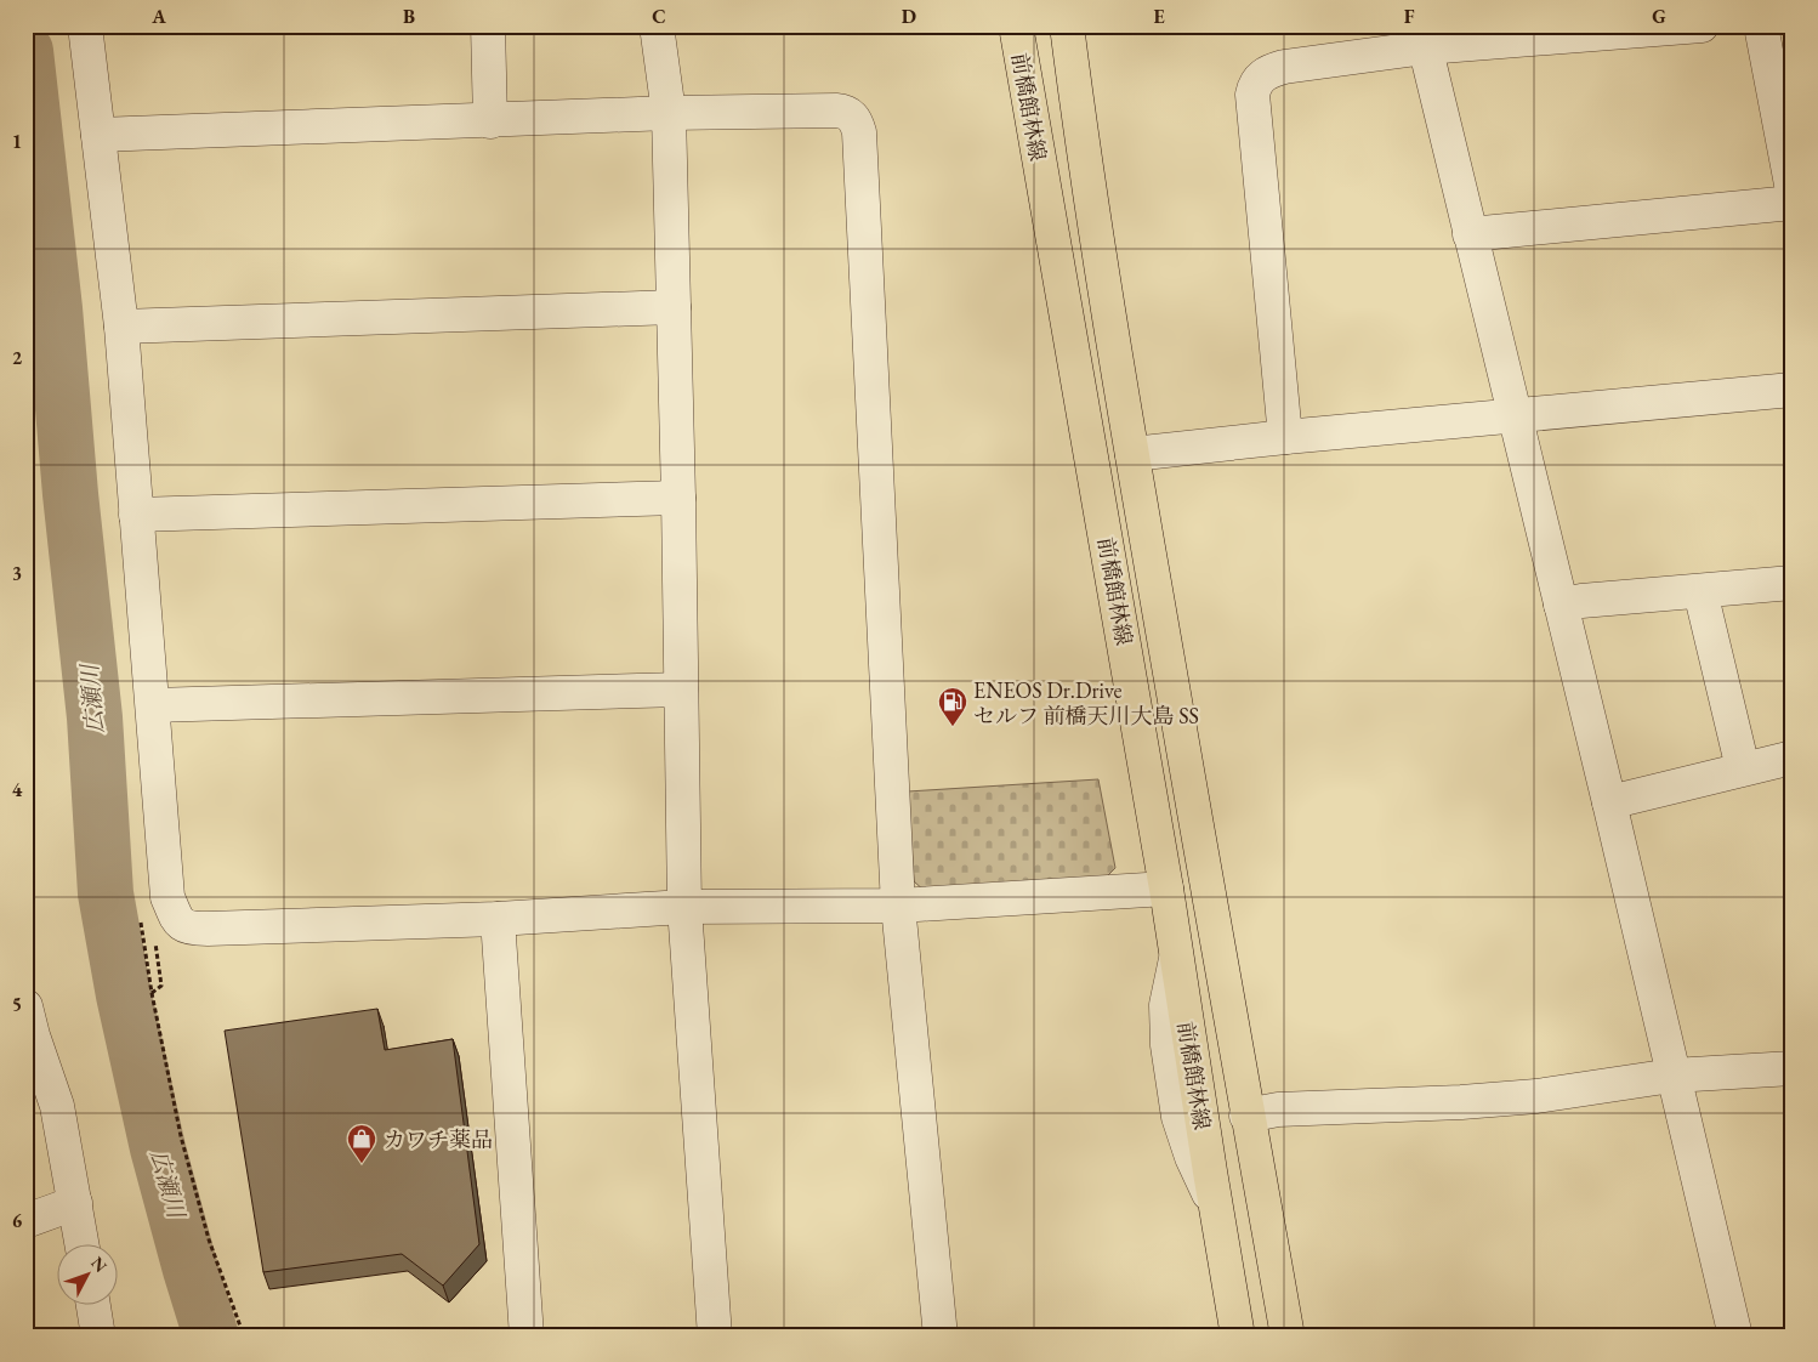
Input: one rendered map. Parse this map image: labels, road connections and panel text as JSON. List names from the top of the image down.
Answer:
{
  "streets": {
    "main road": ["前橋館林線"]
  },
  "water": ["広瀬川"],
  "places": {
    "fuel station": ["ENEOS Dr.Drive セルフ 前橋天川大島 SS"],
    "shop": ["カワチ薬品"]
  },
  "north": "top right",
  "grid": {
    "columns": [
      "A",
      "B",
      "C",
      "D",
      "E",
      "F",
      "G"
    ],
    "rows": [
      "1",
      "2",
      "3",
      "4",
      "5",
      "6"
    ]
  }
}
